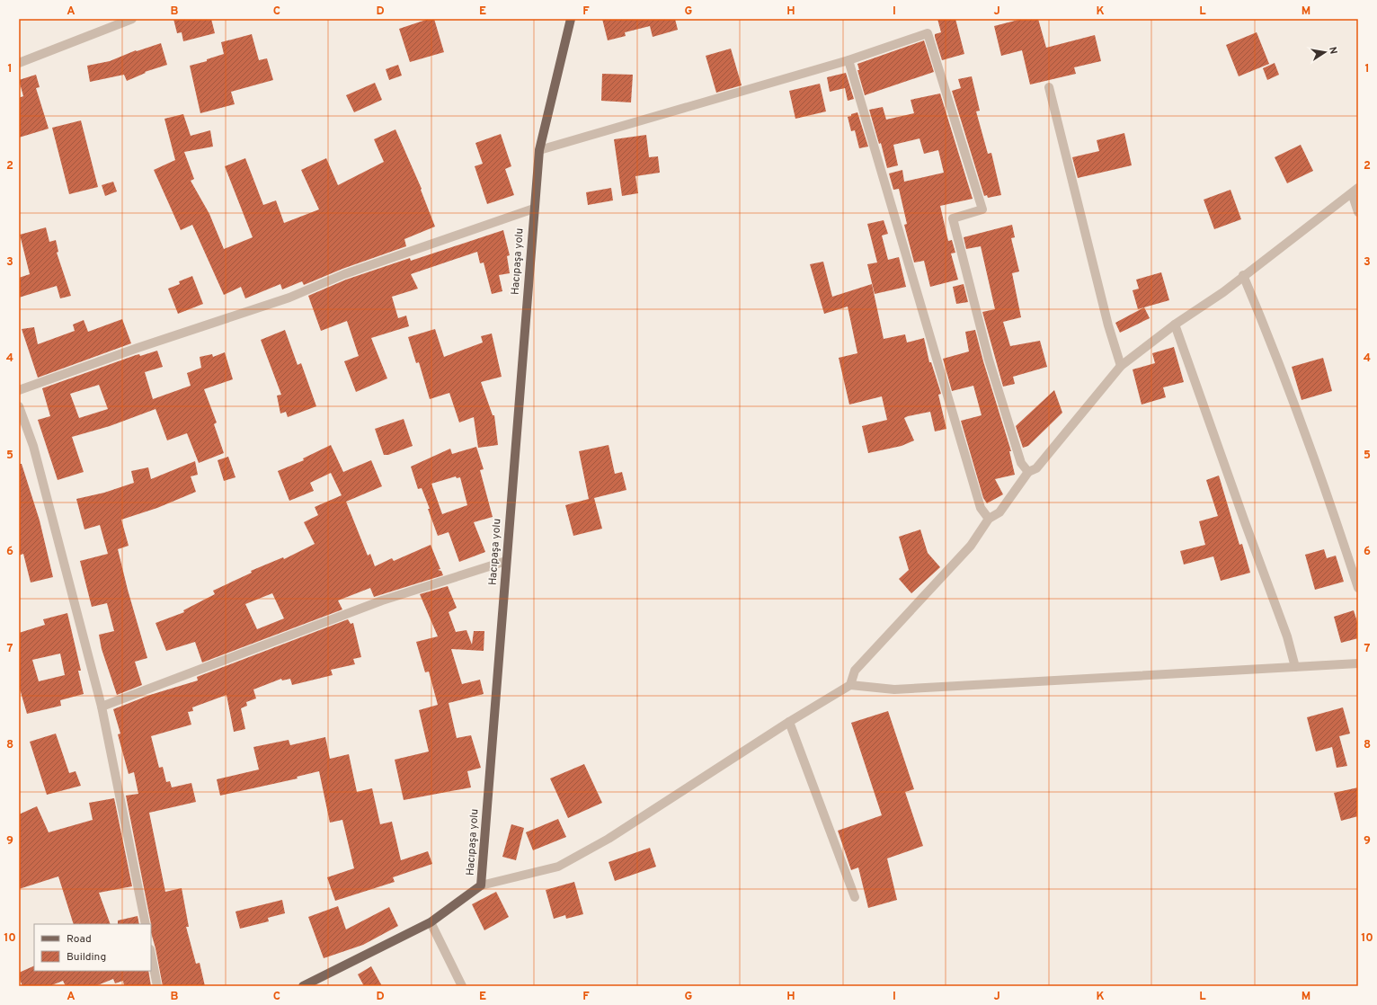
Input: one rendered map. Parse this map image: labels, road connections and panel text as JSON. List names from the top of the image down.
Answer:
{
  "streets": {
    "main road": ["Hacıpaşa yolu"]
  },
  "legend": ["Road", "Building"],
  "north": "right",
  "grid": {
    "columns": [
      "A",
      "B",
      "C",
      "D",
      "E",
      "F",
      "G",
      "H",
      "I",
      "J",
      "K",
      "L",
      "M"
    ],
    "rows": [
      "1",
      "2",
      "3",
      "4",
      "5",
      "6",
      "7",
      "8",
      "9",
      "10"
    ]
  }
}
